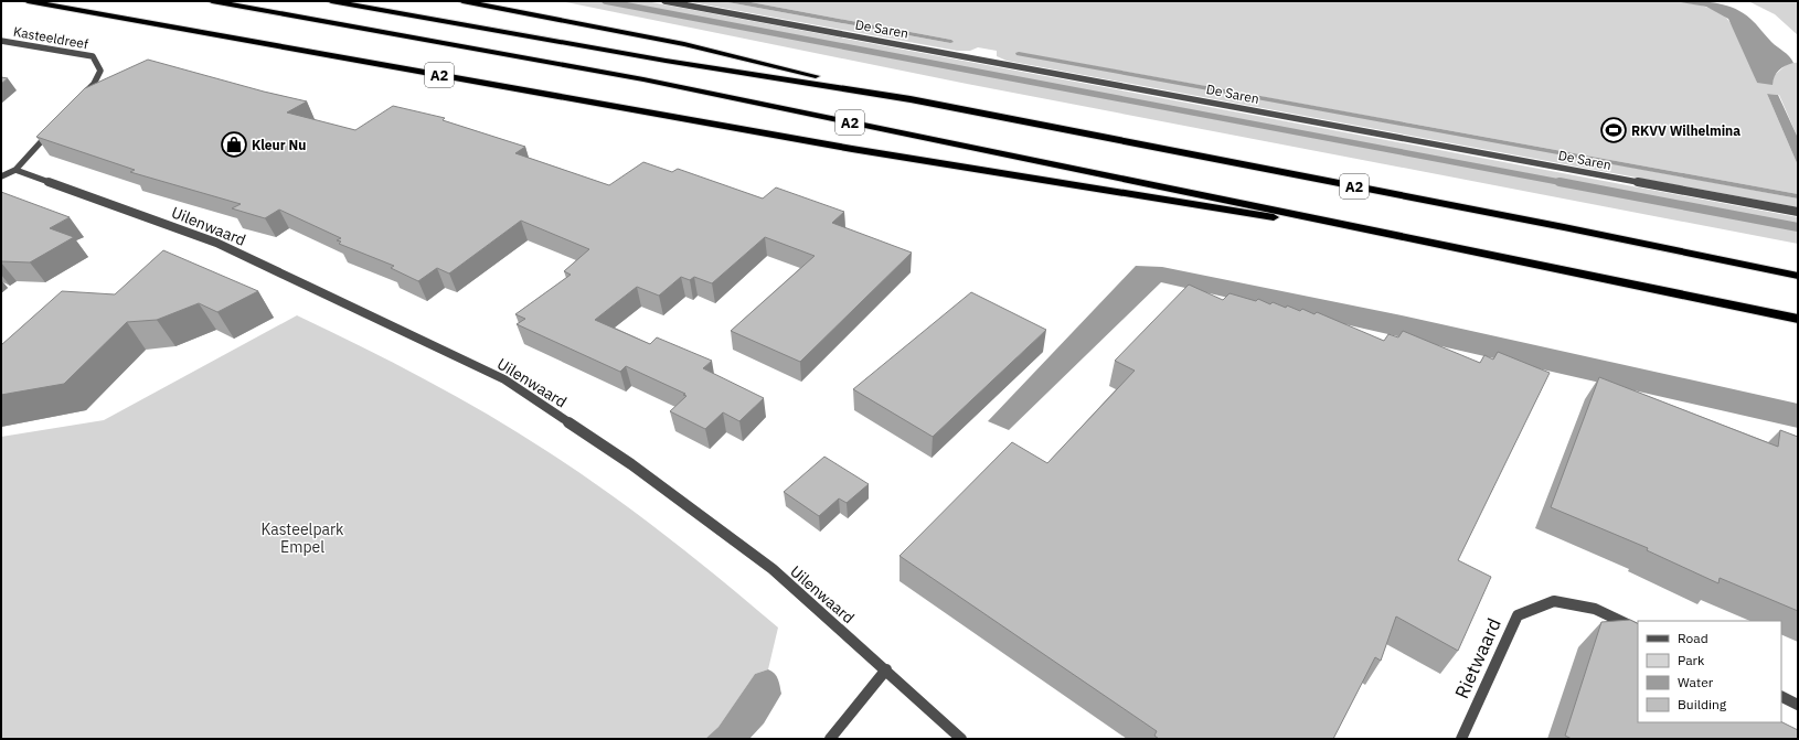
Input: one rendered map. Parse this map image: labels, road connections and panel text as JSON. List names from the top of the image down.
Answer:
{
  "streets": {
    "highway": ["A2"],
    "street": [
      "De Saren",
      "Kasteeldreef",
      "Uilenwaard",
      "Rietwaard"
    ]
  },
  "parks": ["Kasteelpark Empel"],
  "places": {
    "sports": ["RKVV Wilhelmina"],
    "shop": ["Kleur Nu"]
  },
  "legend": [
    "Road",
    "Park",
    "Water",
    "Building"
  ]
}
